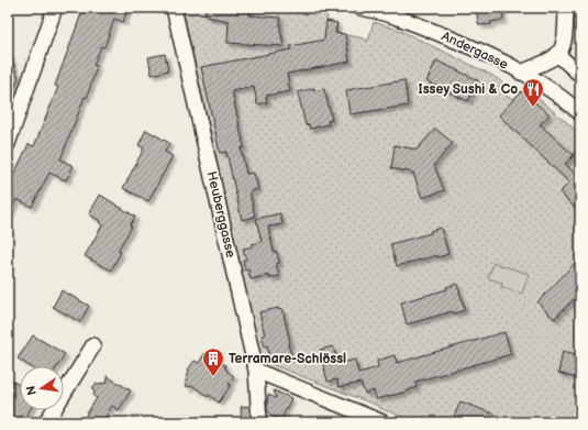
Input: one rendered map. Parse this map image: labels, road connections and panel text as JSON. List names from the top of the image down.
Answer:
{
  "streets": {
    "street": ["Andergasse", "Heuberggasse"]
  },
  "places": {
    "restaurant": ["Issey Sushi & Co"],
    "building": ["Terramare-Schlössl"]
  },
  "north": "left"
}
